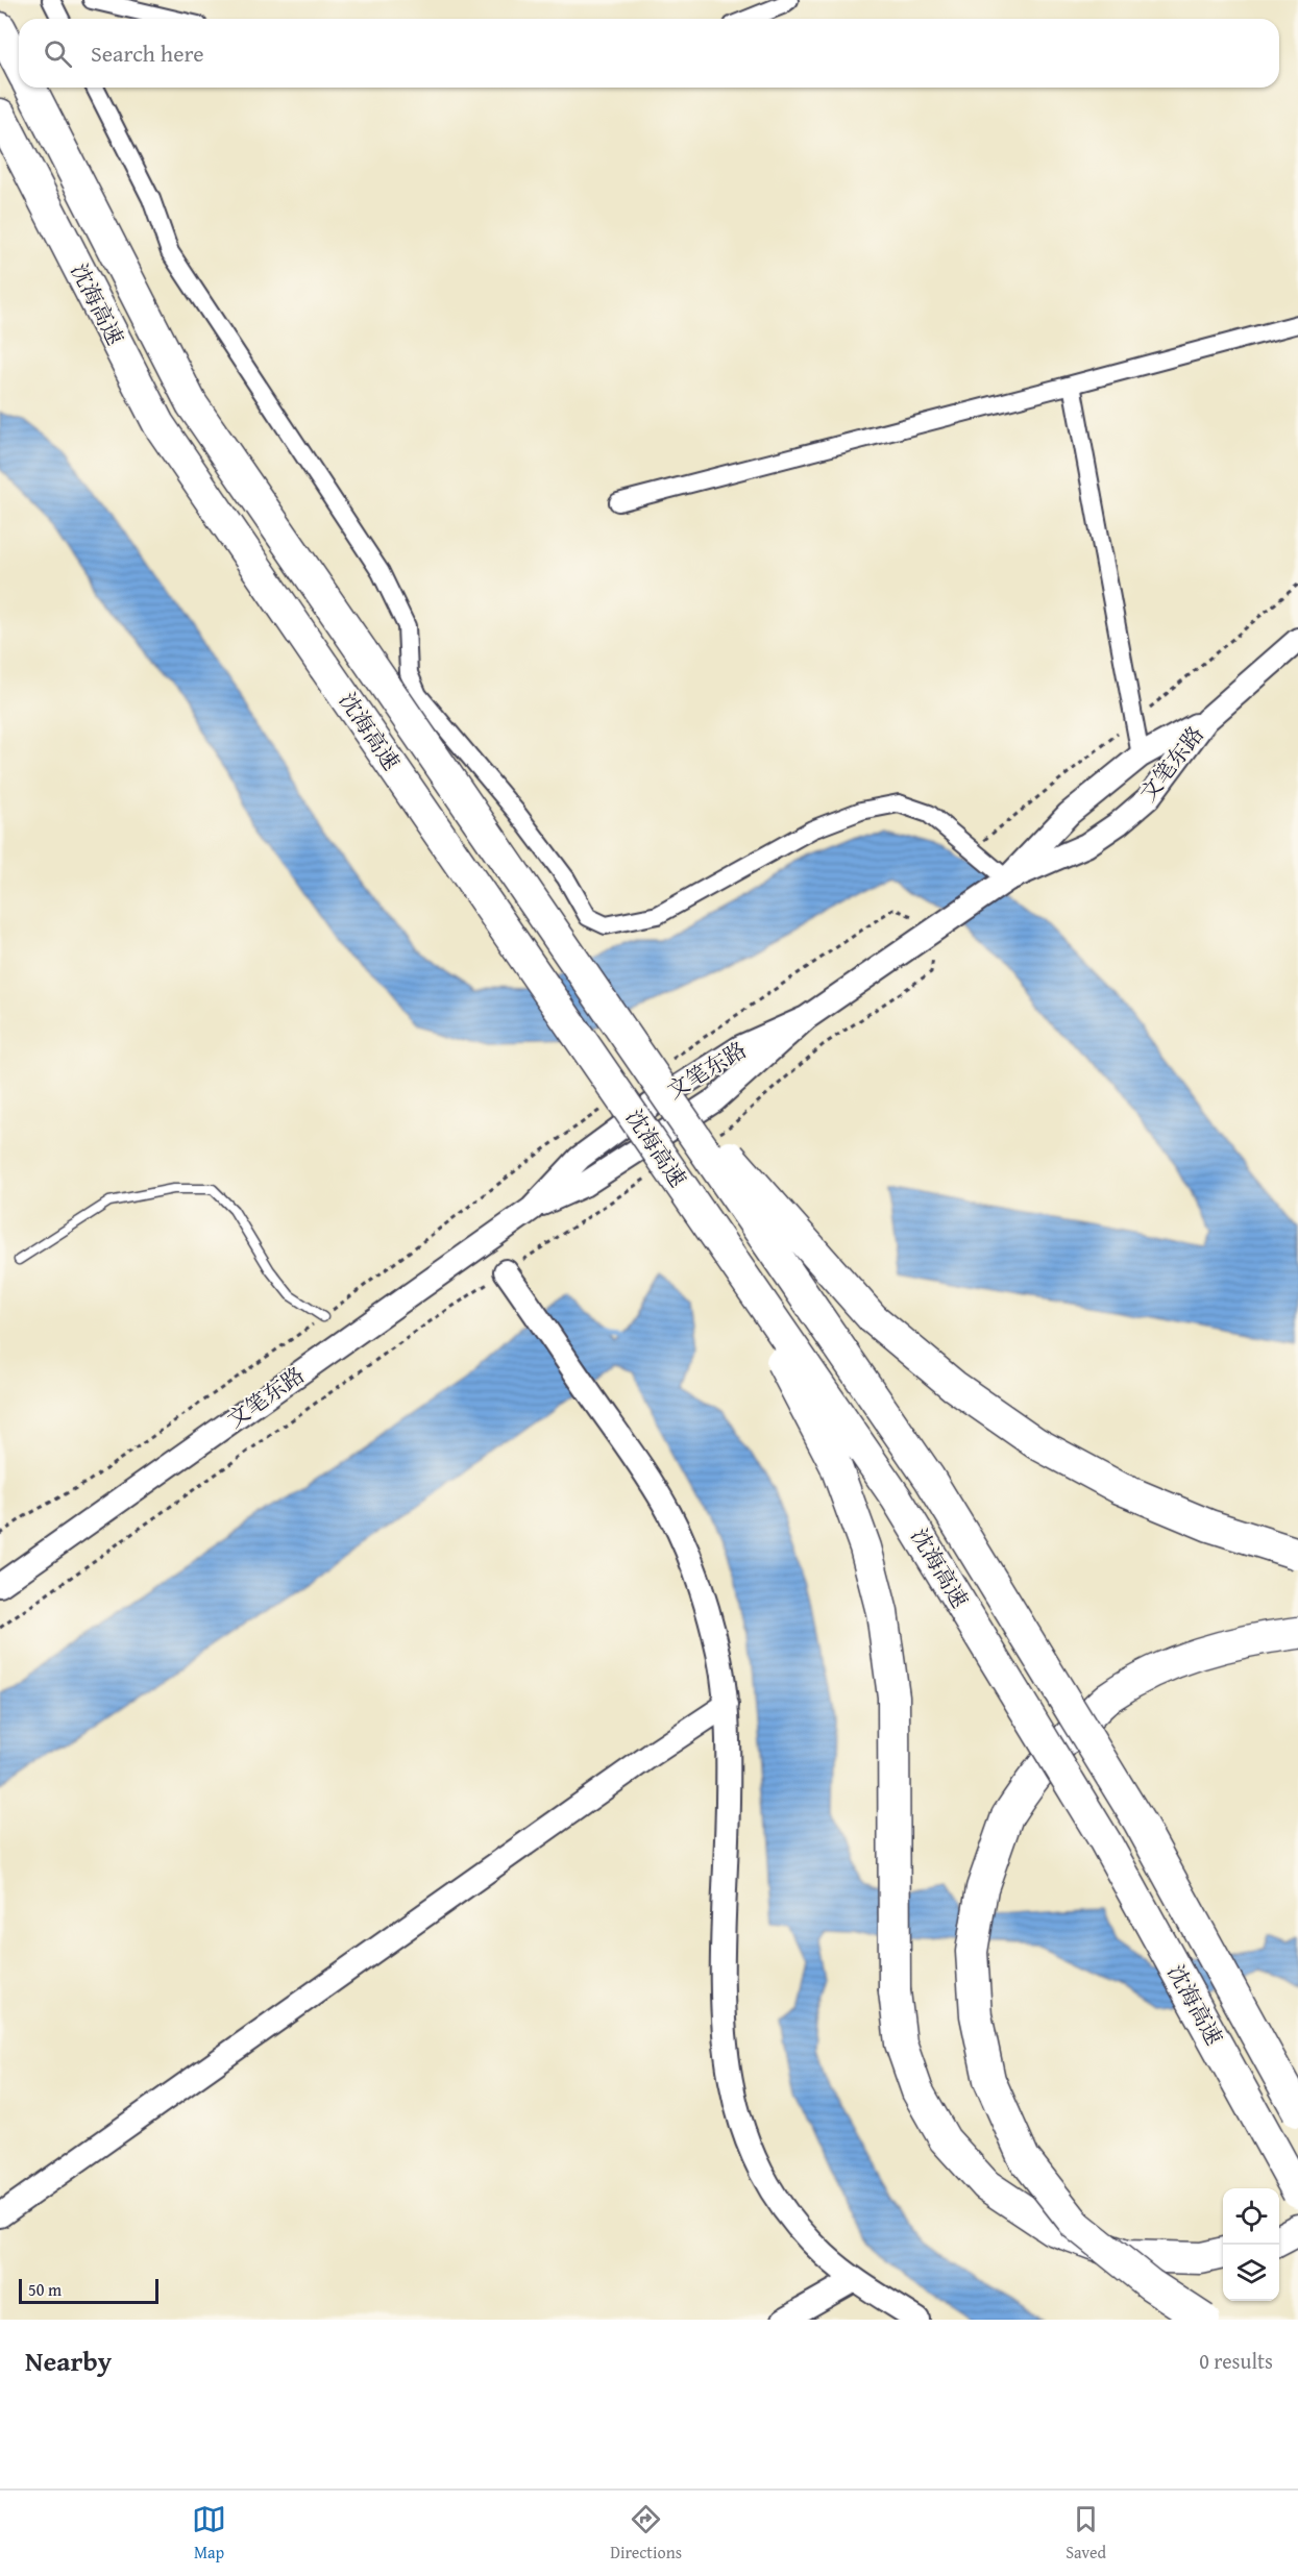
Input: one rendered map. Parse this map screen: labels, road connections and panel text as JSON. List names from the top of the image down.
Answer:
{
  "streets": {
    "highway": ["沈海高速"],
    "main road": ["文笔东路"]
  },
  "scale_bar": "50 m",
  "page": {
    "search": "Search here",
    "scale": "50 m",
    "heading": ["Nearby", "0 results"],
    "nav": ["Map", "Directions", "Saved"]
  }
}
